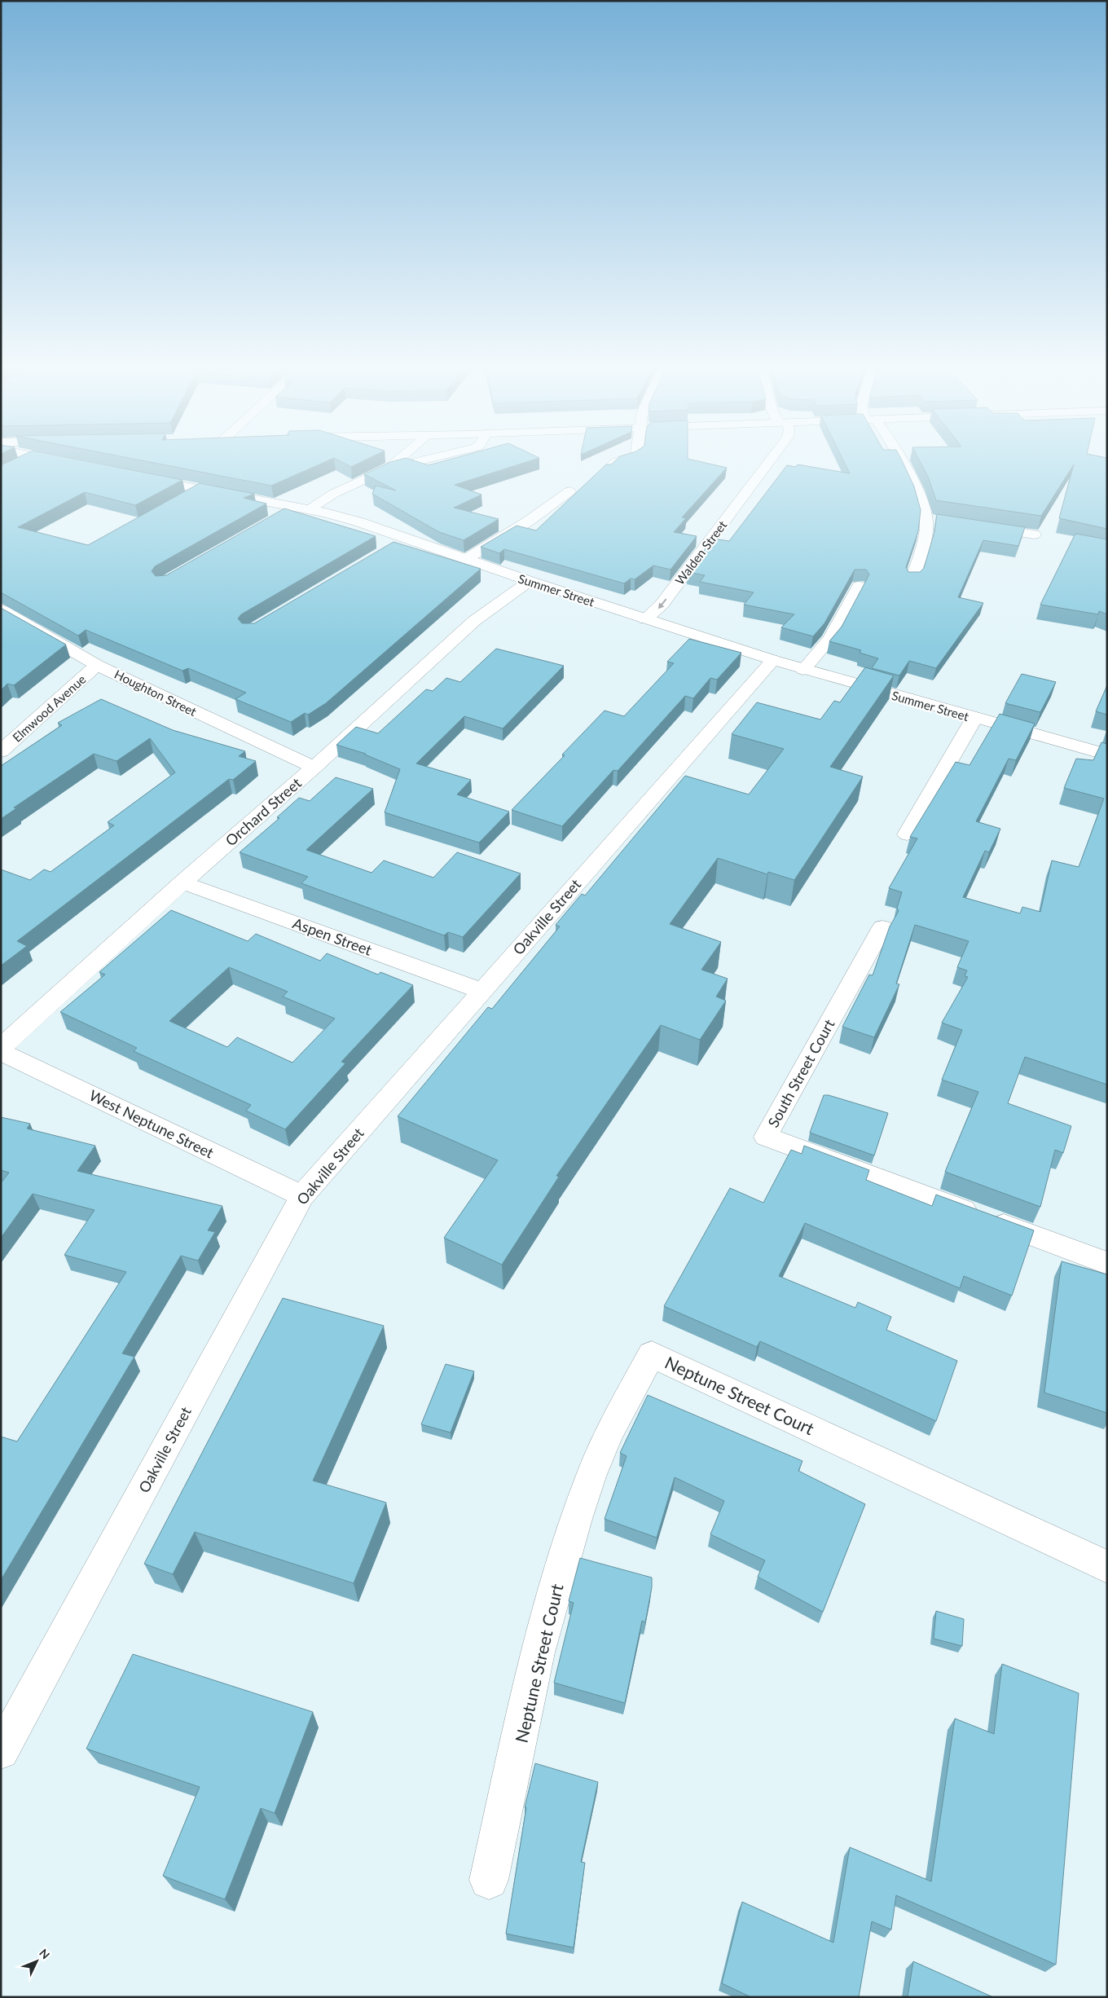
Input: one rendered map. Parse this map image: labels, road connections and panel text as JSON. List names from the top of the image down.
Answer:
{
  "streets": {
    "street": [
      "Walden Street",
      "Summer Street",
      "Houghton Street",
      "Elmwood Avenue",
      "Orchard Street",
      "Oakville Street",
      "Aspen Street",
      "South Street Court",
      "West Neptune Street",
      "Neptune Street Court"
    ]
  },
  "crossings": [
    ["Walden Street", "Summer Street"],
    ["Summer Street", "Orchard Street"],
    ["Summer Street", "Oakville Street"],
    ["Houghton Street", "Elmwood Avenue"],
    ["Houghton Street", "Orchard Street"],
    ["Orchard Street", "Aspen Street"],
    ["Oakville Street", "Aspen Street"],
    ["Oakville Street", "West Neptune Street"]
  ],
  "north": "top right"
}
